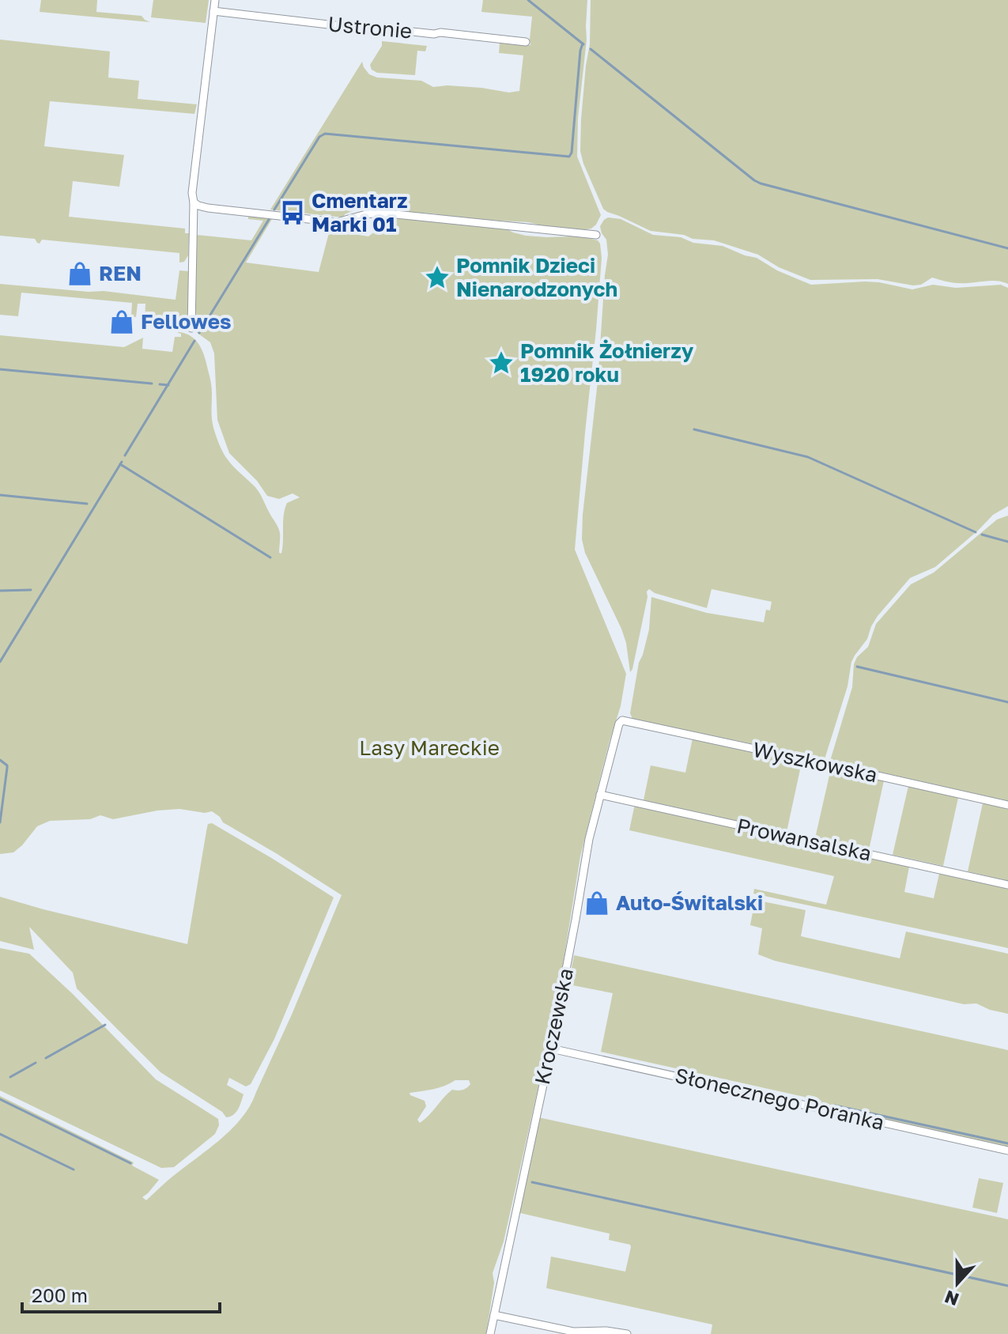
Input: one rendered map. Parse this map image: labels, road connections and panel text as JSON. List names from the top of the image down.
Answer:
{
  "streets": {
    "street": [
      "Ustronie",
      "Wyszkowska",
      "Prowansalska",
      "Kroczewska",
      "Słonecznego Poranka"
    ]
  },
  "crossings": [
    ["Wyszkowska", "Kroczewska"],
    ["Prowansalska", "Kroczewska"],
    ["Kroczewska", "Słonecznego Poranka"]
  ],
  "parks": ["Lasy Mareckie"],
  "places": {
    "bus stop": ["Cmentarz Marki 01"],
    "shop": ["REN", "Fellowes", "Auto-Świtalski"],
    "place": ["Pomnik Dzieci Nienarodzonych", "Pomnik Żołnierzy 1920 roku"]
  },
  "scale_bar": "200 m",
  "north": "bottom"
}
